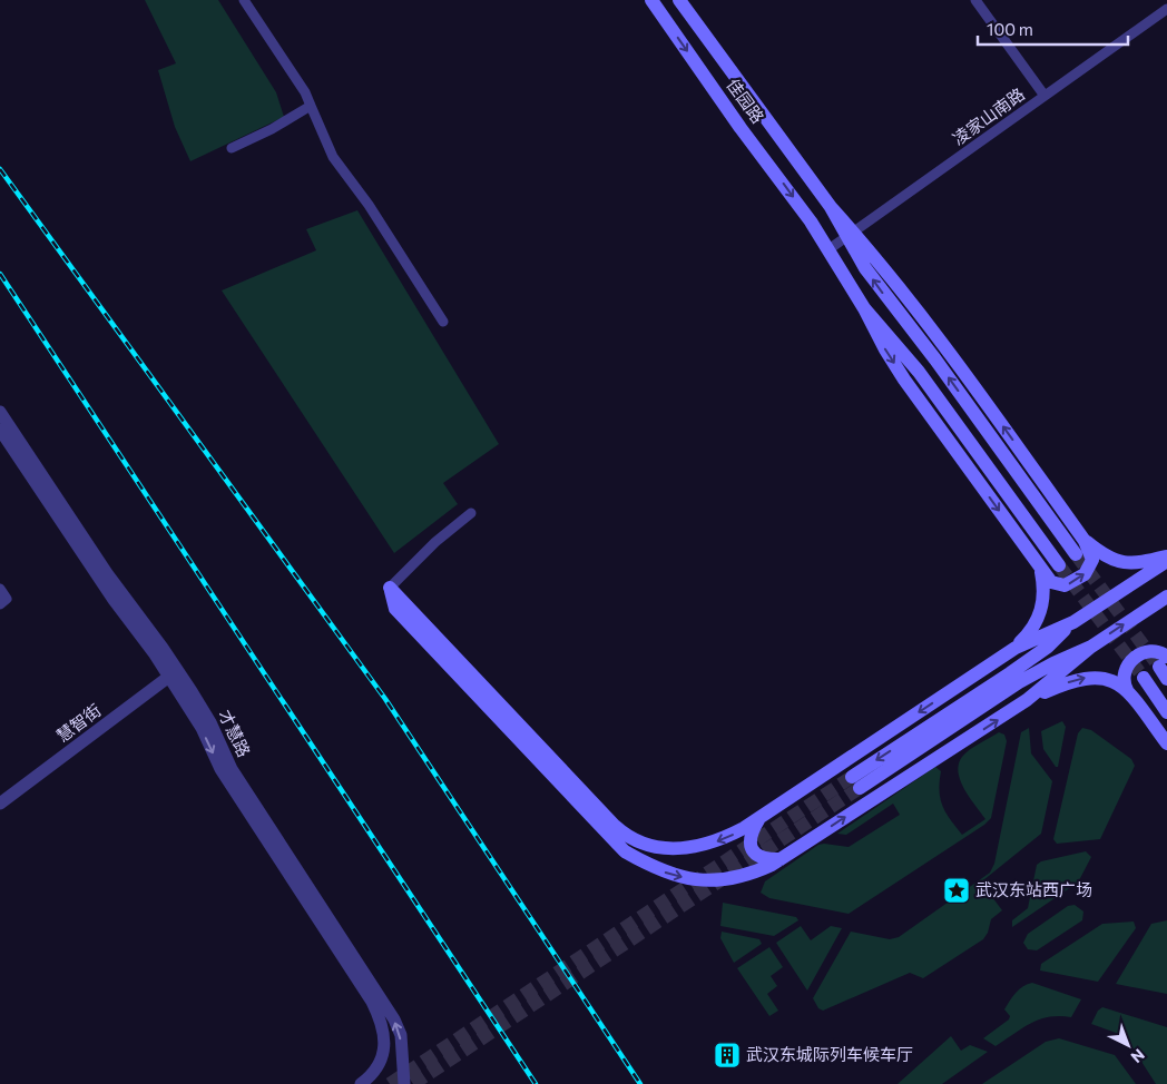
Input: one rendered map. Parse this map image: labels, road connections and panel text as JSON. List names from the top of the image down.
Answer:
{
  "streets": {
    "main road": ["佳园路"],
    "street": ["凌家山南路", "慧智街", "才慧路"]
  },
  "crossings": [
    ["佳园路", "凌家山南路"],
    ["慧智街", "才慧路"]
  ],
  "places": {
    "place": ["武汉东站西广场"],
    "building": ["武汉东城际列车候车厅"]
  },
  "scale_bar": "100 m",
  "north": "bottom right"
}
